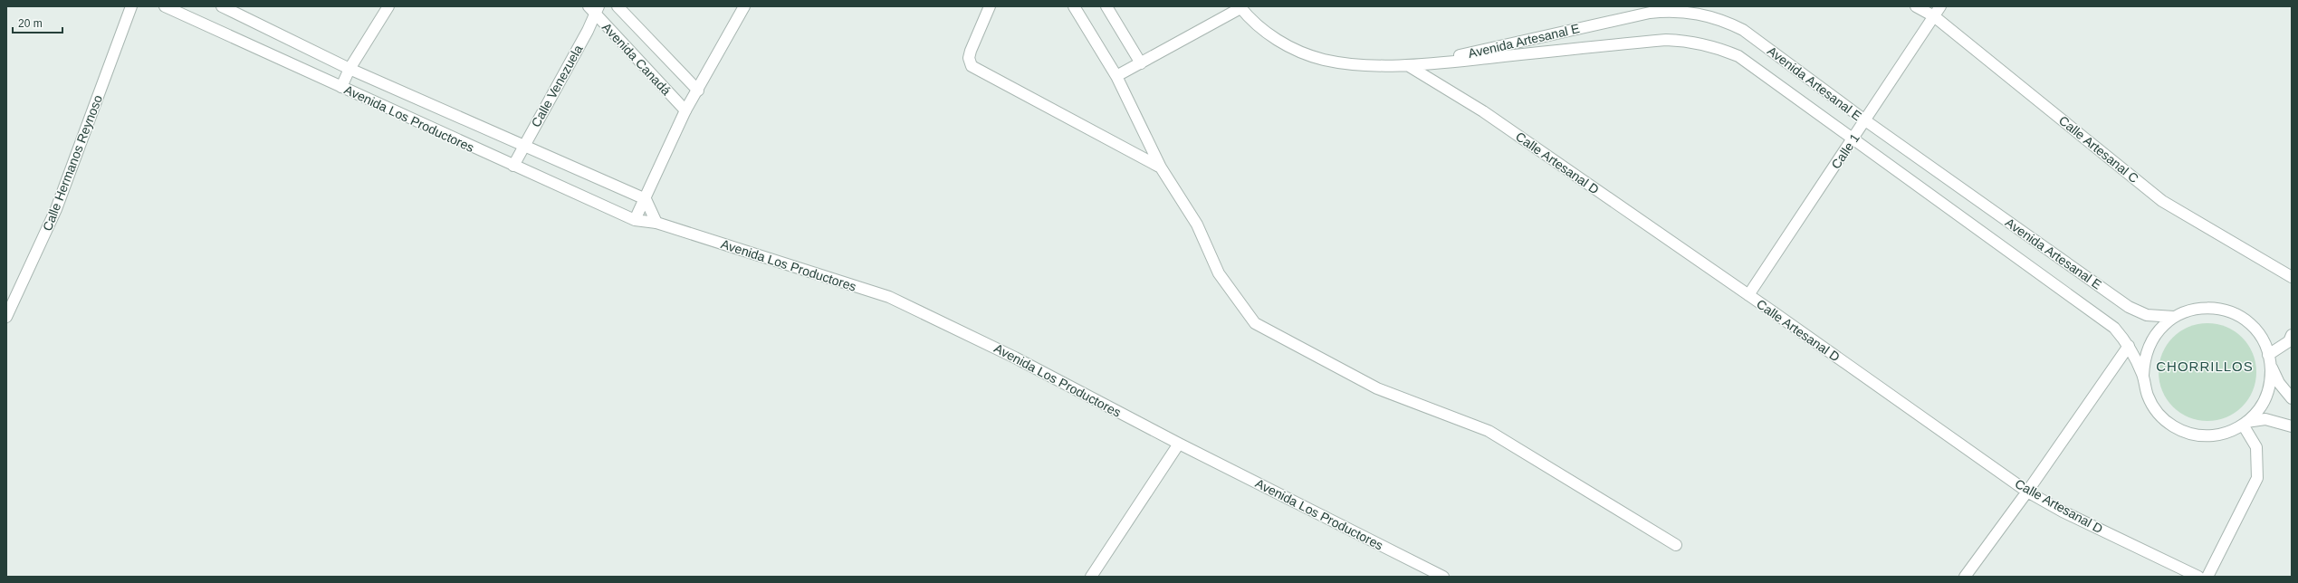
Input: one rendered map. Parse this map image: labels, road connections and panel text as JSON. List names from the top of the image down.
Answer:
{
  "streets": {
    "street": [
      "Avenida Artesanal E",
      "Avenida Canadá",
      "Calle Venezuela",
      "Avenida Los Productores",
      "Calle Artesanal C",
      "Calle 1",
      "Calle Hermanos Reynoso",
      "Calle Artesanal D"
    ]
  },
  "crossings": [
    ["Avenida Artesanal E", "Calle 1"],
    ["Avenida Artesanal E", "Calle Artesanal D"],
    ["Avenida Canadá", "Calle Venezuela"],
    ["Calle Venezuela", "Avenida Los Productores"],
    ["Calle Artesanal C", "Calle 1"],
    ["Calle 1", "Calle Artesanal D"]
  ],
  "districts": ["CHORRILLOS"],
  "scale_bar": "20 m"
}
